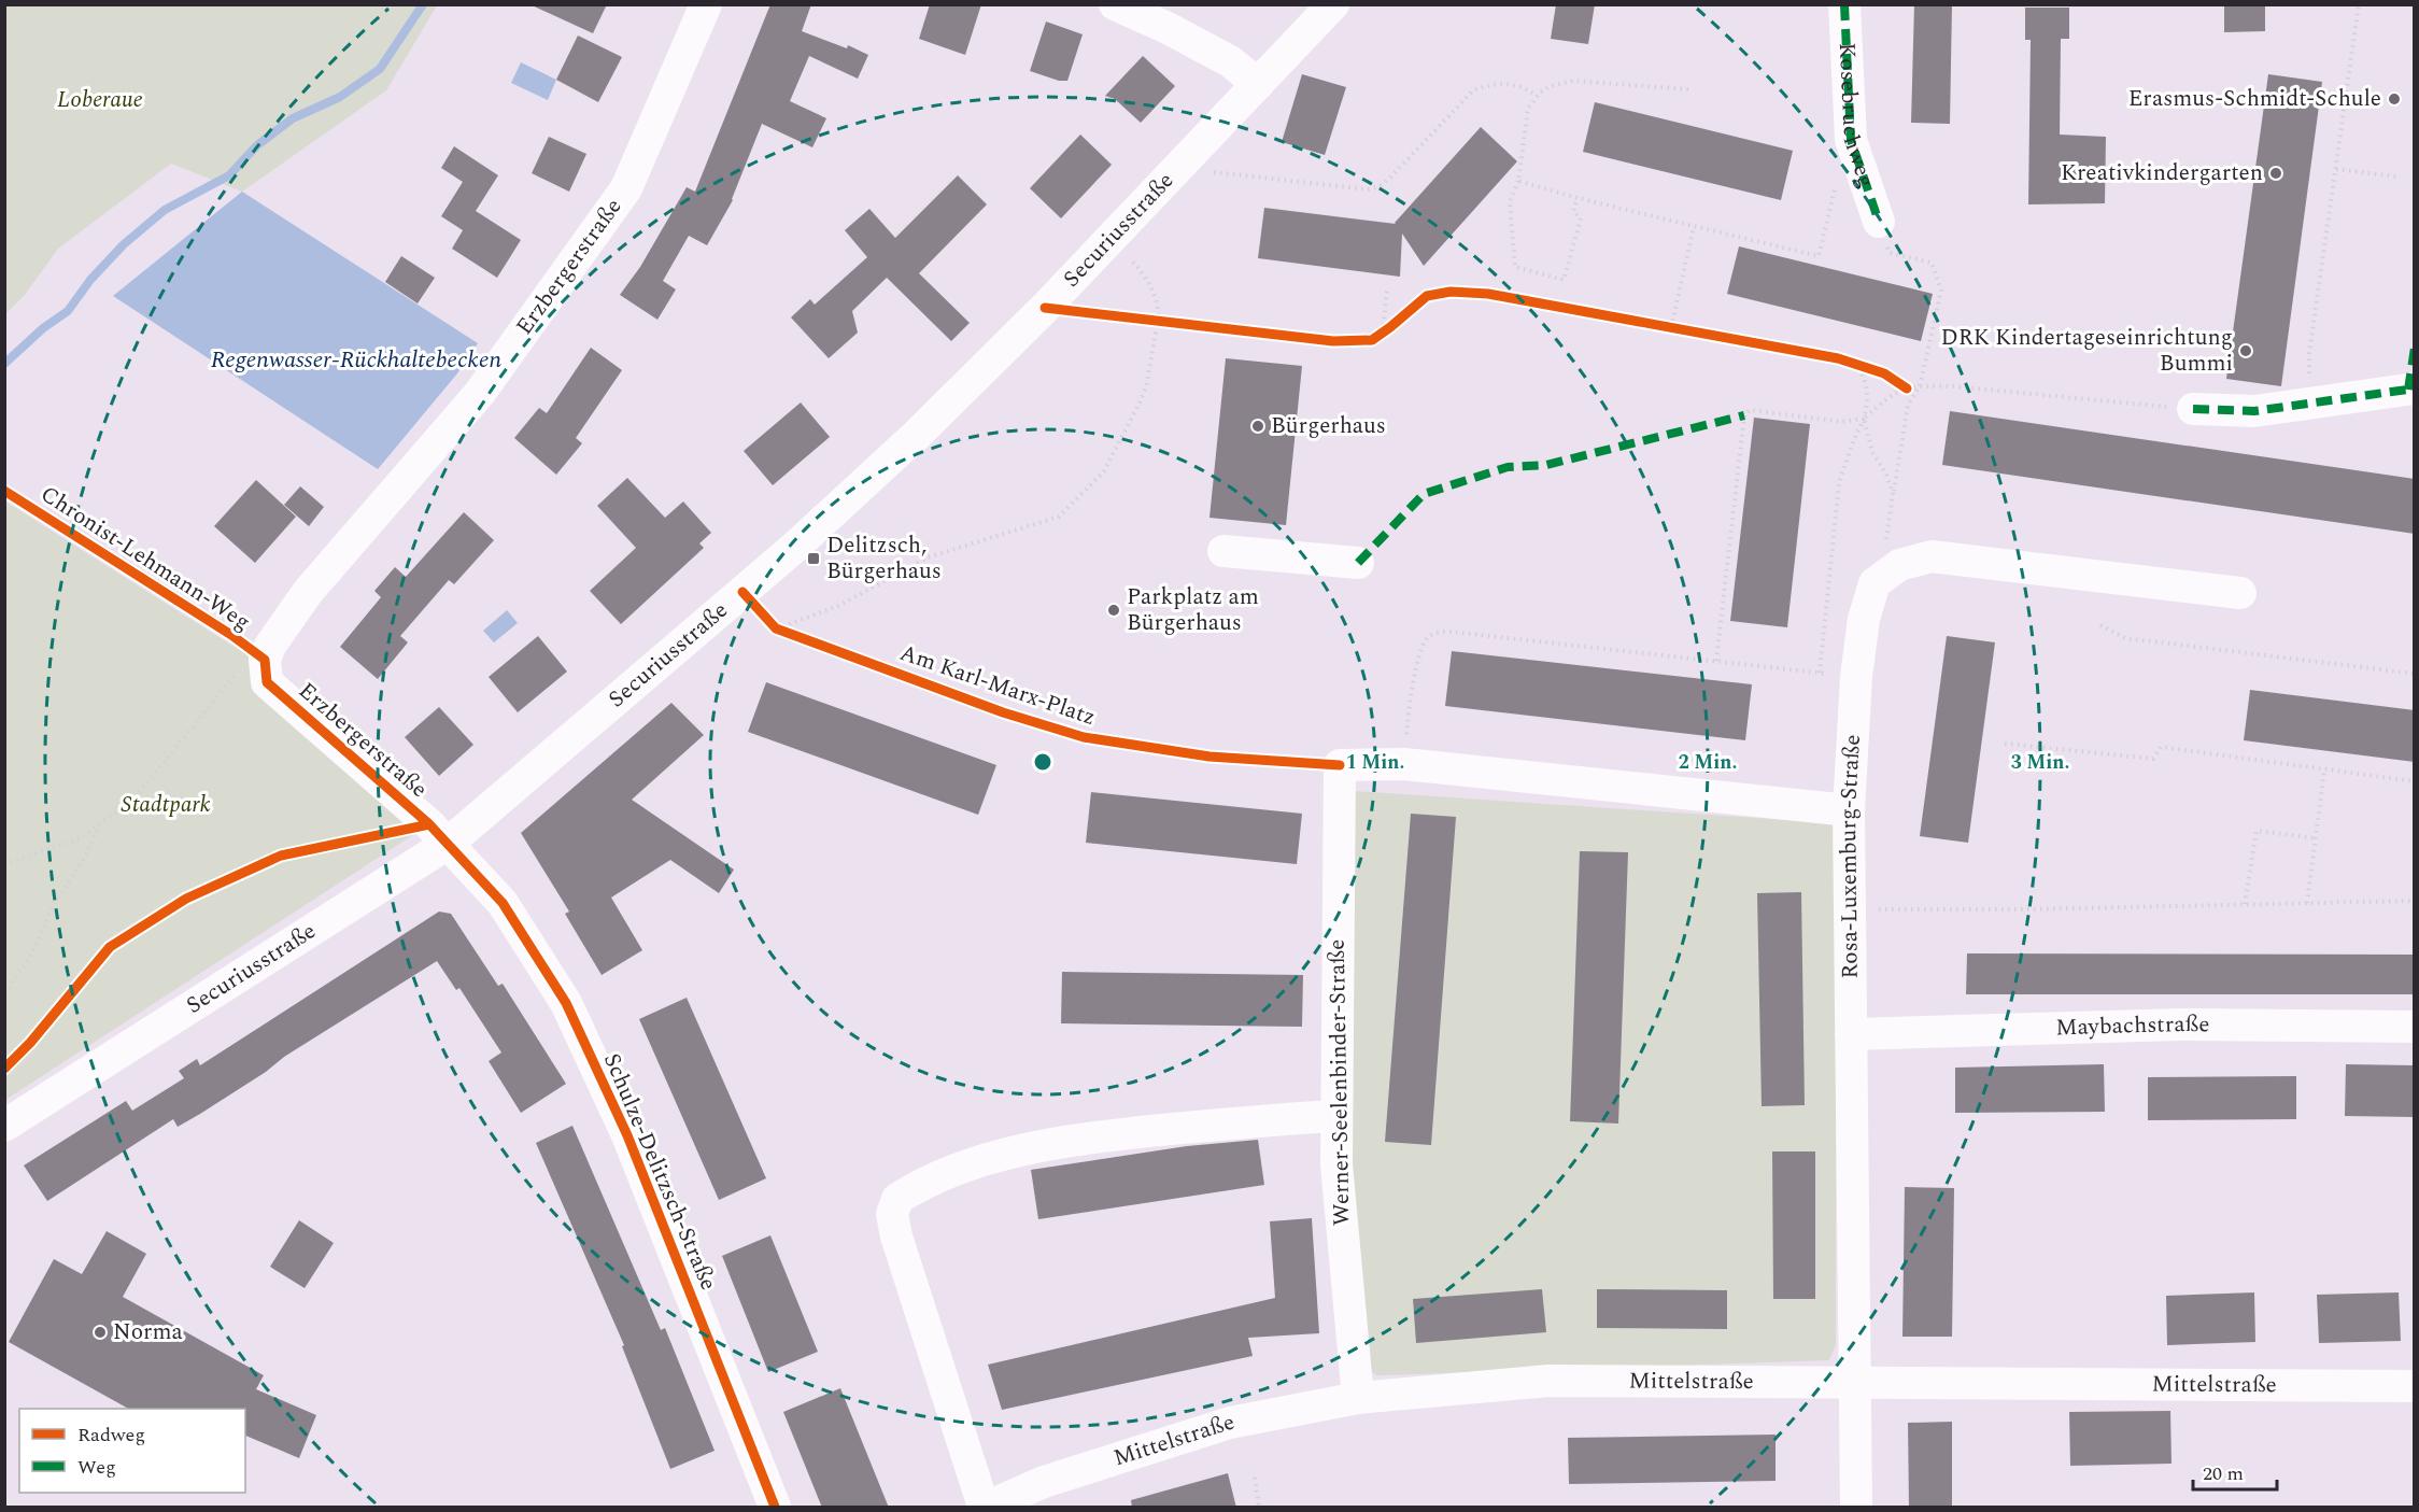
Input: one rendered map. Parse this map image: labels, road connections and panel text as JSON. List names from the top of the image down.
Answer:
{
  "streets": {
    "street": [
      "Kosebruchweg",
      "Securiusstraße",
      "Erzbergerstraße",
      "Rosa-Luxemburg-Straße",
      "Maybachstraße",
      "Werner-Seelenbinder-Straße",
      "Schulze-Delitzsch-Straße",
      "Mittelstraße"
    ],
    "cycle path": ["Chronist-Lehmann-Weg", "Am Karl-Marx-Platz"]
  },
  "crossings": [
    ["Securiusstraße", "Erzbergerstraße"],
    ["Securiusstraße", "Am Karl-Marx-Platz"],
    ["Securiusstraße", "Schulze-Delitzsch-Straße"],
    ["Erzbergerstraße", "Schulze-Delitzsch-Straße"],
    ["Am Karl-Marx-Platz", "Werner-Seelenbinder-Straße"],
    ["Rosa-Luxemburg-Straße", "Maybachstraße"],
    ["Rosa-Luxemburg-Straße", "Mittelstraße"],
    ["Werner-Seelenbinder-Straße", "Mittelstraße"]
  ],
  "water": ["Regenwasser-Rückhaltebecken"],
  "parks": ["Loberaue", "Stadtpark"],
  "places": {
    "other": [
      "Erasmus-Schmidt-Schule",
      "Kreativkindergarten",
      "DRK Kindertageseinrichtung Bummi",
      "Bürgerhaus",
      "Parkplatz am Bürgerhaus",
      "Norma"
    ],
    "transit": ["Delitzsch, Bürgerhaus"]
  },
  "legend": ["Radweg", "Weg"],
  "scale_bar": "20 m",
  "rings": ["1 Min.", "2 Min.", "3 Min."]
}
